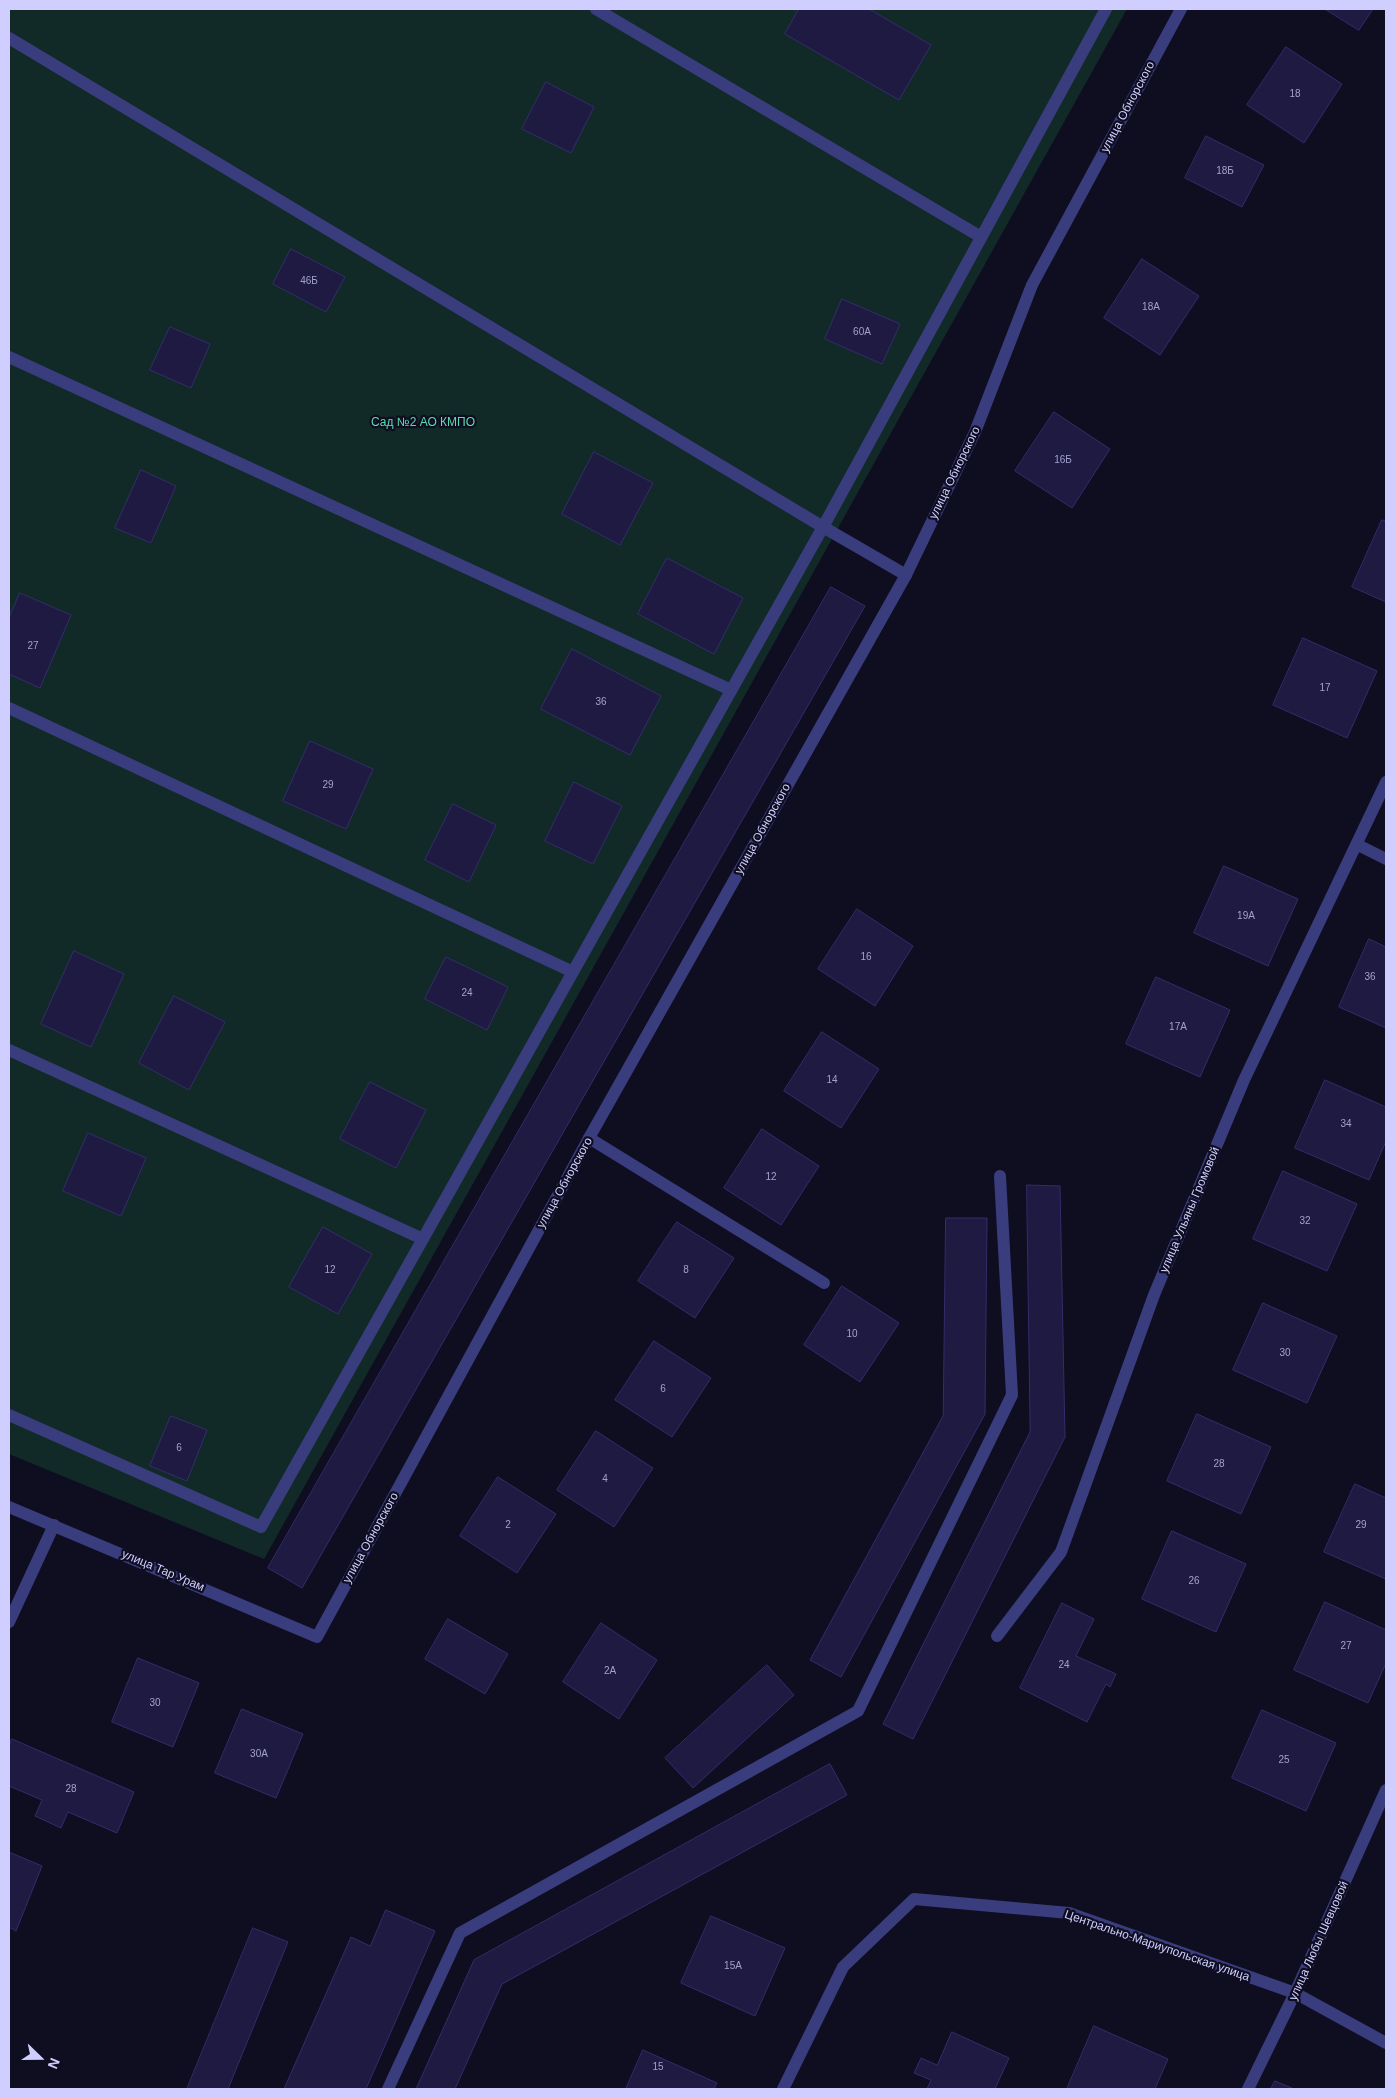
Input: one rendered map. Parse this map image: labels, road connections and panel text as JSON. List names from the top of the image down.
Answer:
{
  "streets": {
    "street": [
      "улица Обнорского",
      "улица Ульяны Громовой",
      "улица Тар Урам",
      "улица Любы Шевцовой",
      "Центрально-Мариупольская улица"
    ]
  },
  "crossings": [
    ["улица Обнорского", "улица Тар Урам"],
    ["улица Любы Шевцовой", "Центрально-Мариупольская улица"]
  ],
  "parks": ["Сад №2 АО КМПО"],
  "house_numbers": [
    "18",
    "18Б",
    "46Б",
    "18А",
    "60А",
    "16Б",
    "27",
    "17",
    "36",
    "29",
    "19А",
    "16",
    "36",
    "24",
    "17А",
    "14",
    "34",
    "12",
    "32",
    "12",
    "8",
    "10",
    "30",
    "6",
    "6",
    "28",
    "4",
    "2",
    "29",
    "26",
    "27",
    "24",
    "2А",
    "30",
    "30А",
    "25",
    "28",
    "15А",
    "15"
  ],
  "north": "right"
}
